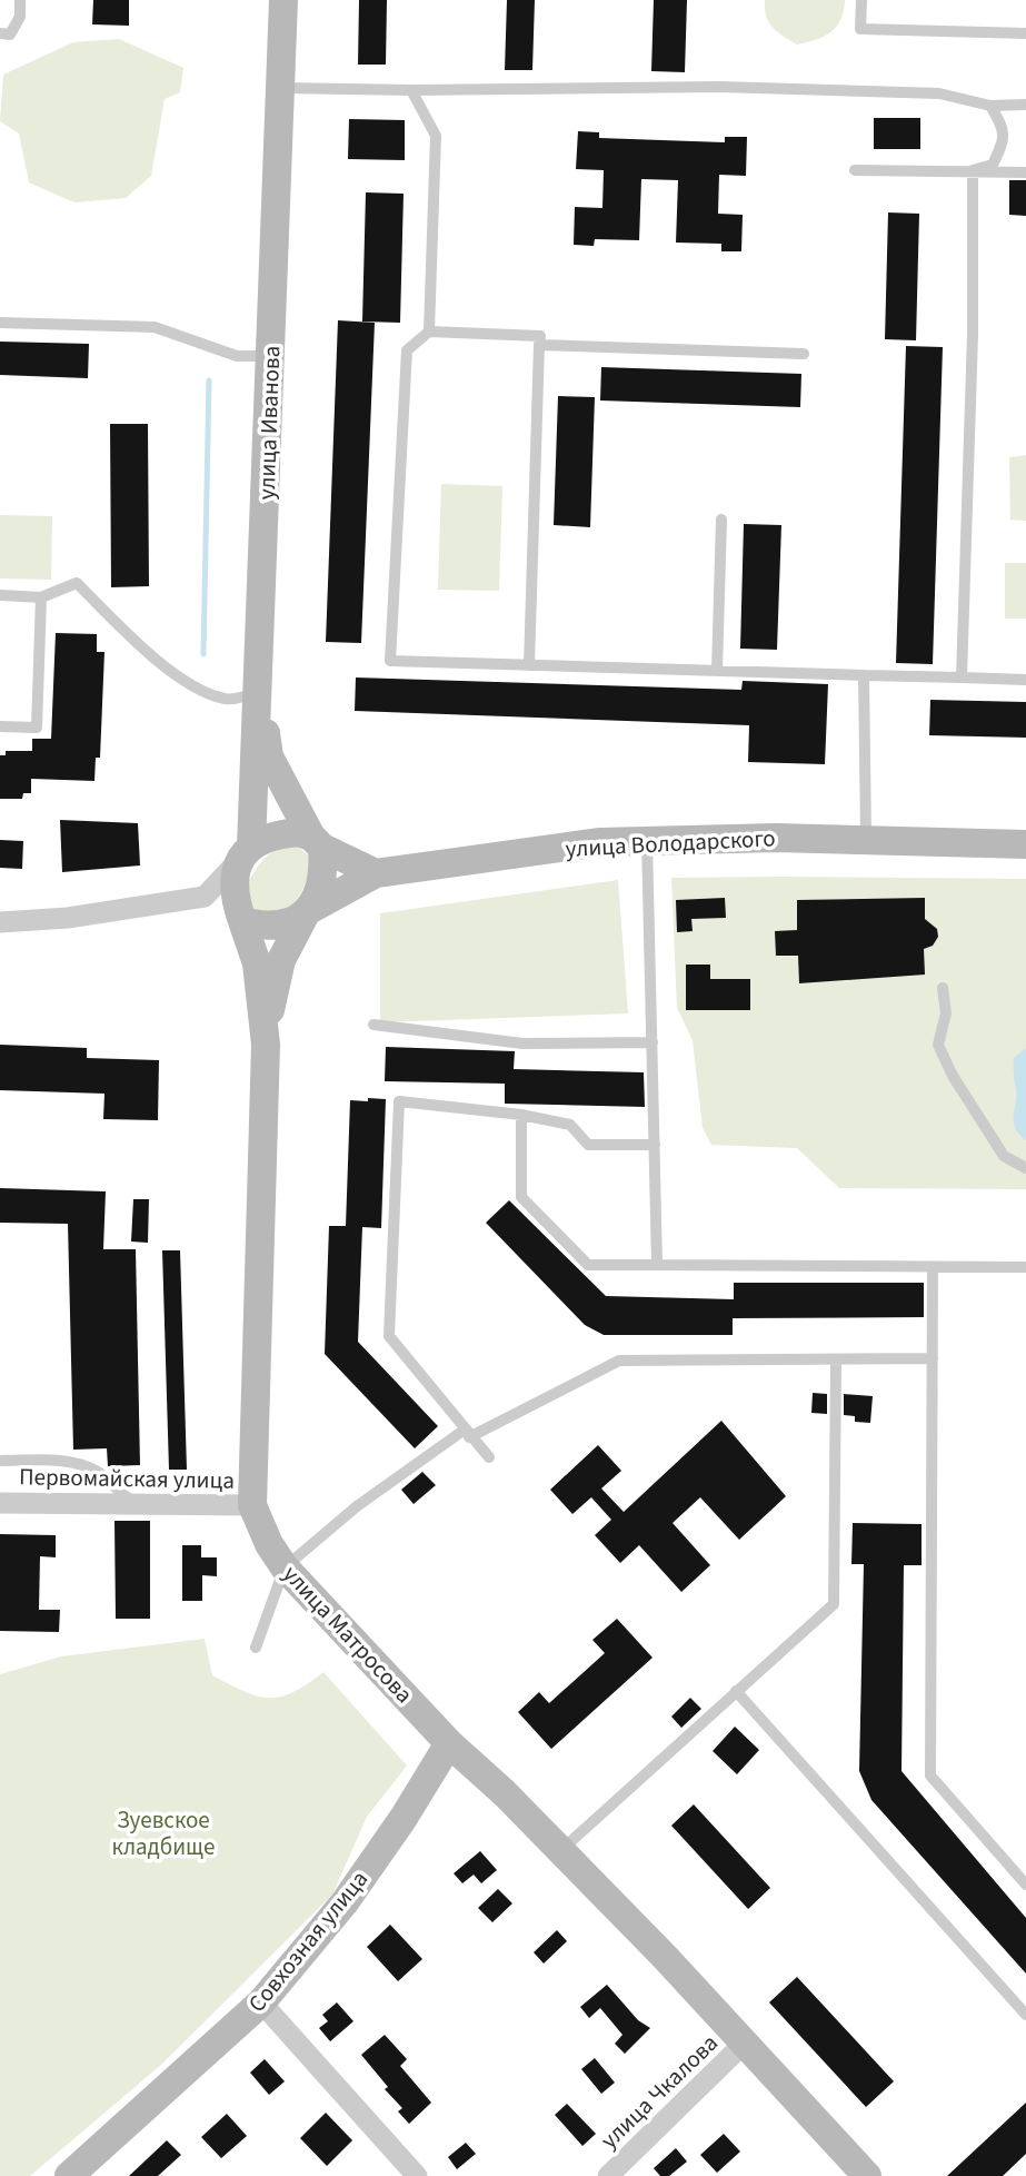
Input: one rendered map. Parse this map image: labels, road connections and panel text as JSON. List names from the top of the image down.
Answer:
{
  "streets": {
    "street": [
      "улица Иванова",
      "улица Володарского",
      "Первомайская улица",
      "улица Матросова",
      "Совхозная улица",
      "улица Чкалова"
    ]
  },
  "crossings": [
    ["улица Иванова", "улица Матросова"],
    ["Первомайская улица", "улица Матросова"],
    ["улица Матросова", "Совхозная улица"],
    ["улица Матросова", "улица Чкалова"]
  ],
  "parks": ["Зуевское кладбище"]
}
